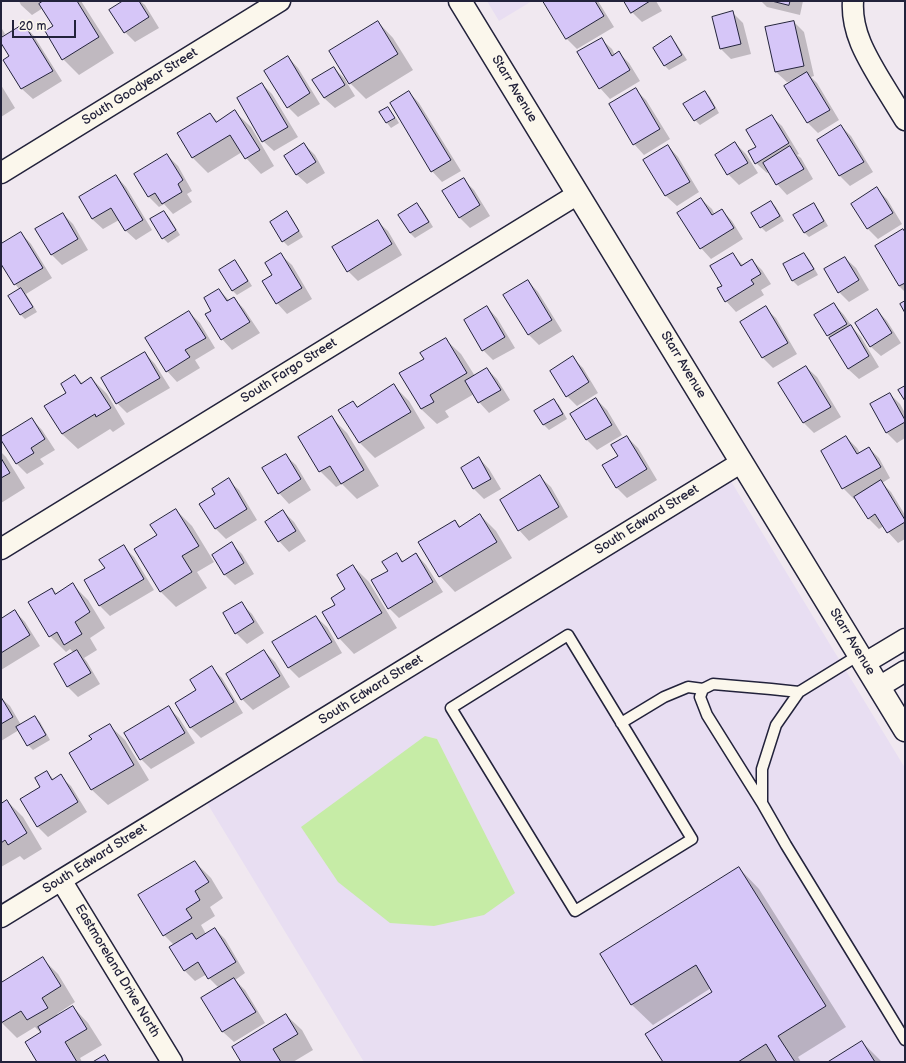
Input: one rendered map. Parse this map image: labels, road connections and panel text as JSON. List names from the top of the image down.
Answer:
{
  "streets": {
    "street": [
      "South Goodyear Street",
      "Starr Avenue",
      "South Fargo Street",
      "South Edward Street",
      "Eastmoreland Drive North"
    ]
  },
  "crossings": [
    ["Starr Avenue", "South Fargo Street"],
    ["Starr Avenue", "South Edward Street"],
    ["South Edward Street", "Eastmoreland Drive North"]
  ],
  "scale_bar": "20 m"
}
